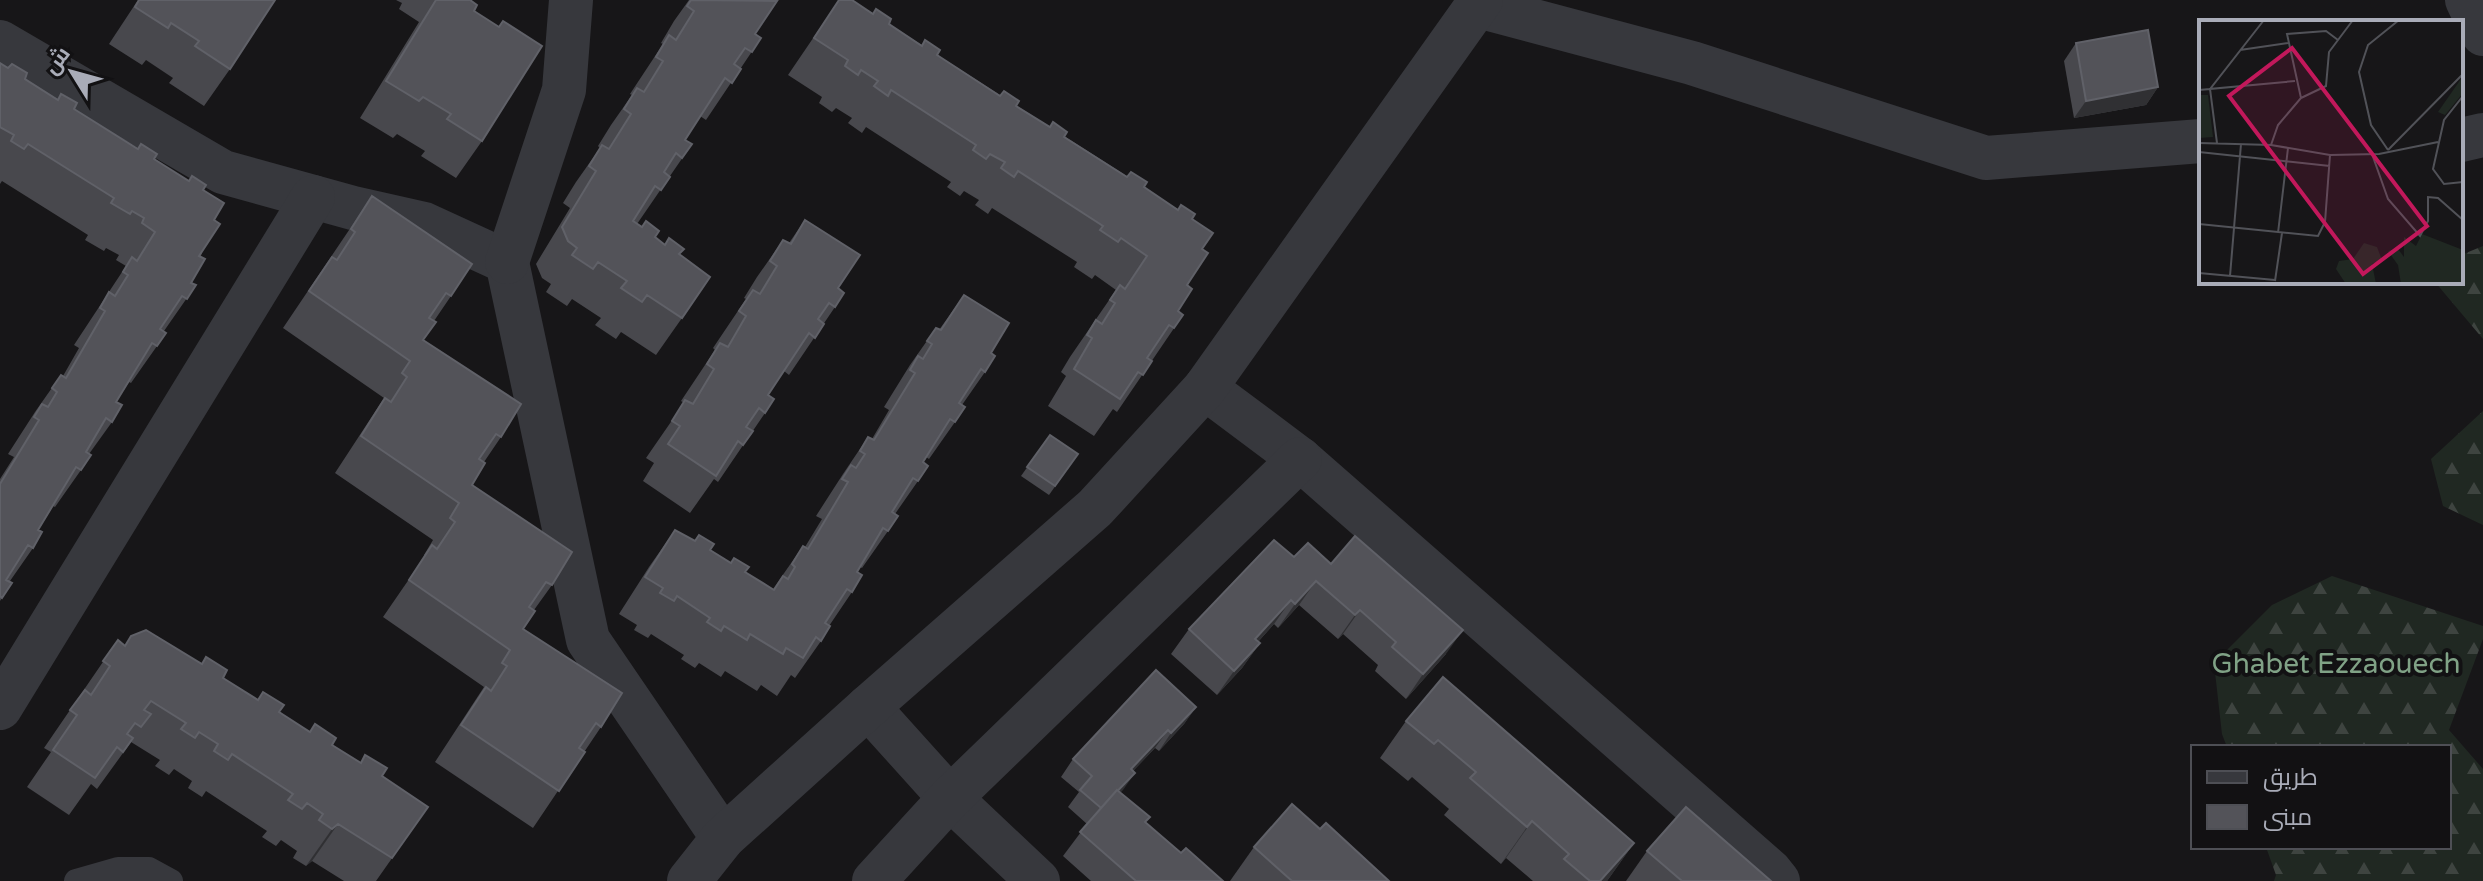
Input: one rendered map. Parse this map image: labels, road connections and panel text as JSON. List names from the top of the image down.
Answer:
{
  "parks": ["Ghabet Ezzaouech"],
  "legend": ["طريق", "مبنى"],
  "north": "top left"
}
